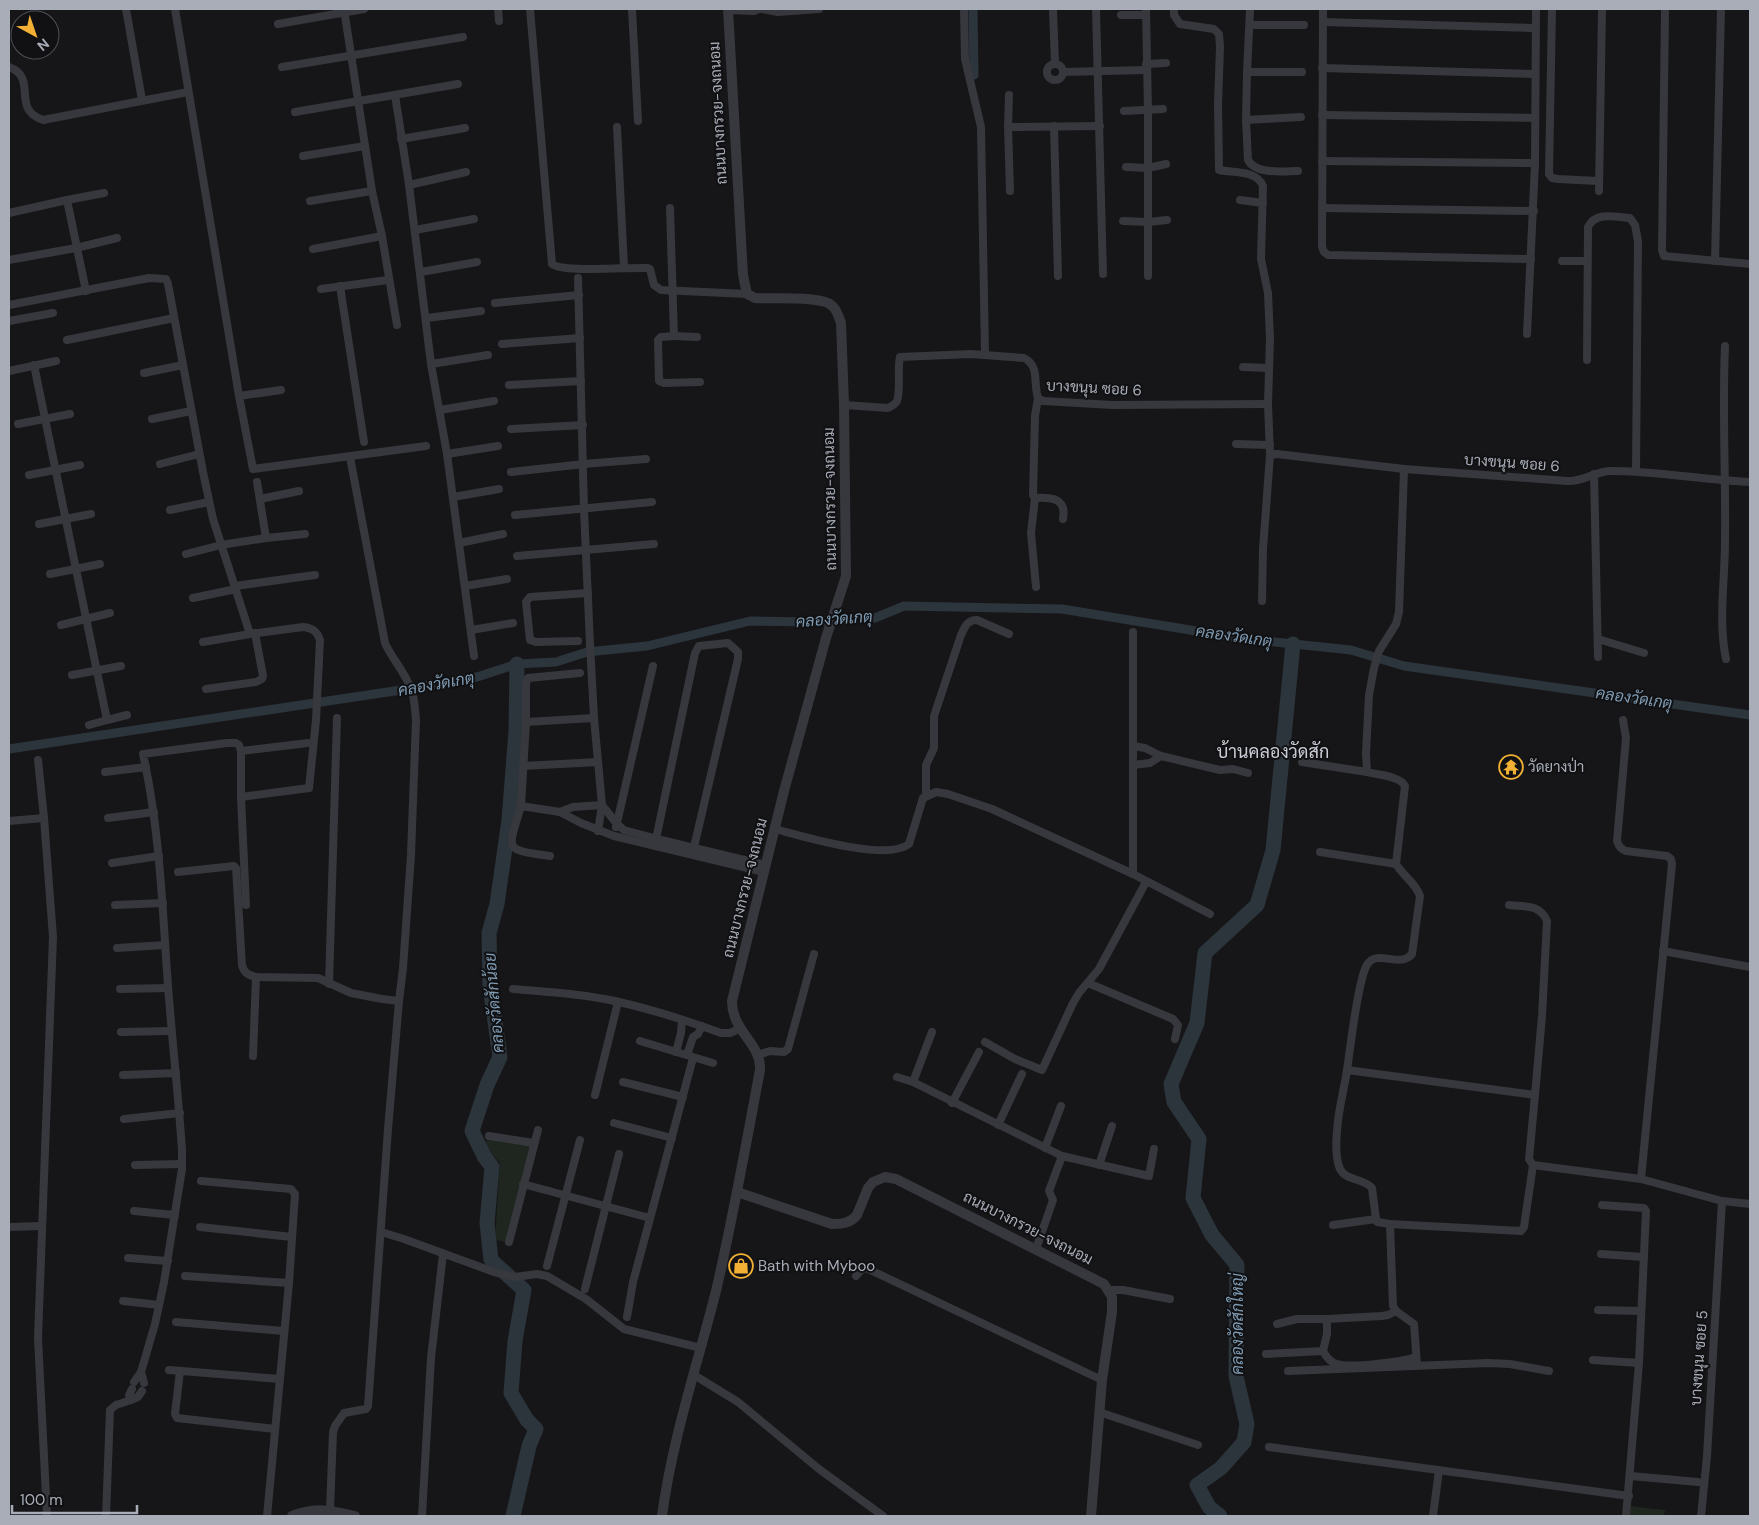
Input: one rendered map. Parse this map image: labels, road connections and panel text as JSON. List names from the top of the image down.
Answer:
{
  "streets": {
    "street": ["ถนนบางกรวย-จงถนอม", "บางขนุน ซอย 6", "บางขนุน ซอย 5"]
  },
  "crossings": [
    ["ถนนบางกรวย-จงถนอม", "บางขนุน ซอย 6"]
  ],
  "districts": ["บ้านคลองวัดสัก"],
  "water": ["คลองวัดเกตุ", "คลองวัดสักน้อย", "คลองวัดสักใหญ่"],
  "places": {
    "temple": ["วัดยางป่า"],
    "shop": ["Bath with Myboo"]
  },
  "scale_bar": "100 m",
  "north": "bottom right"
}
